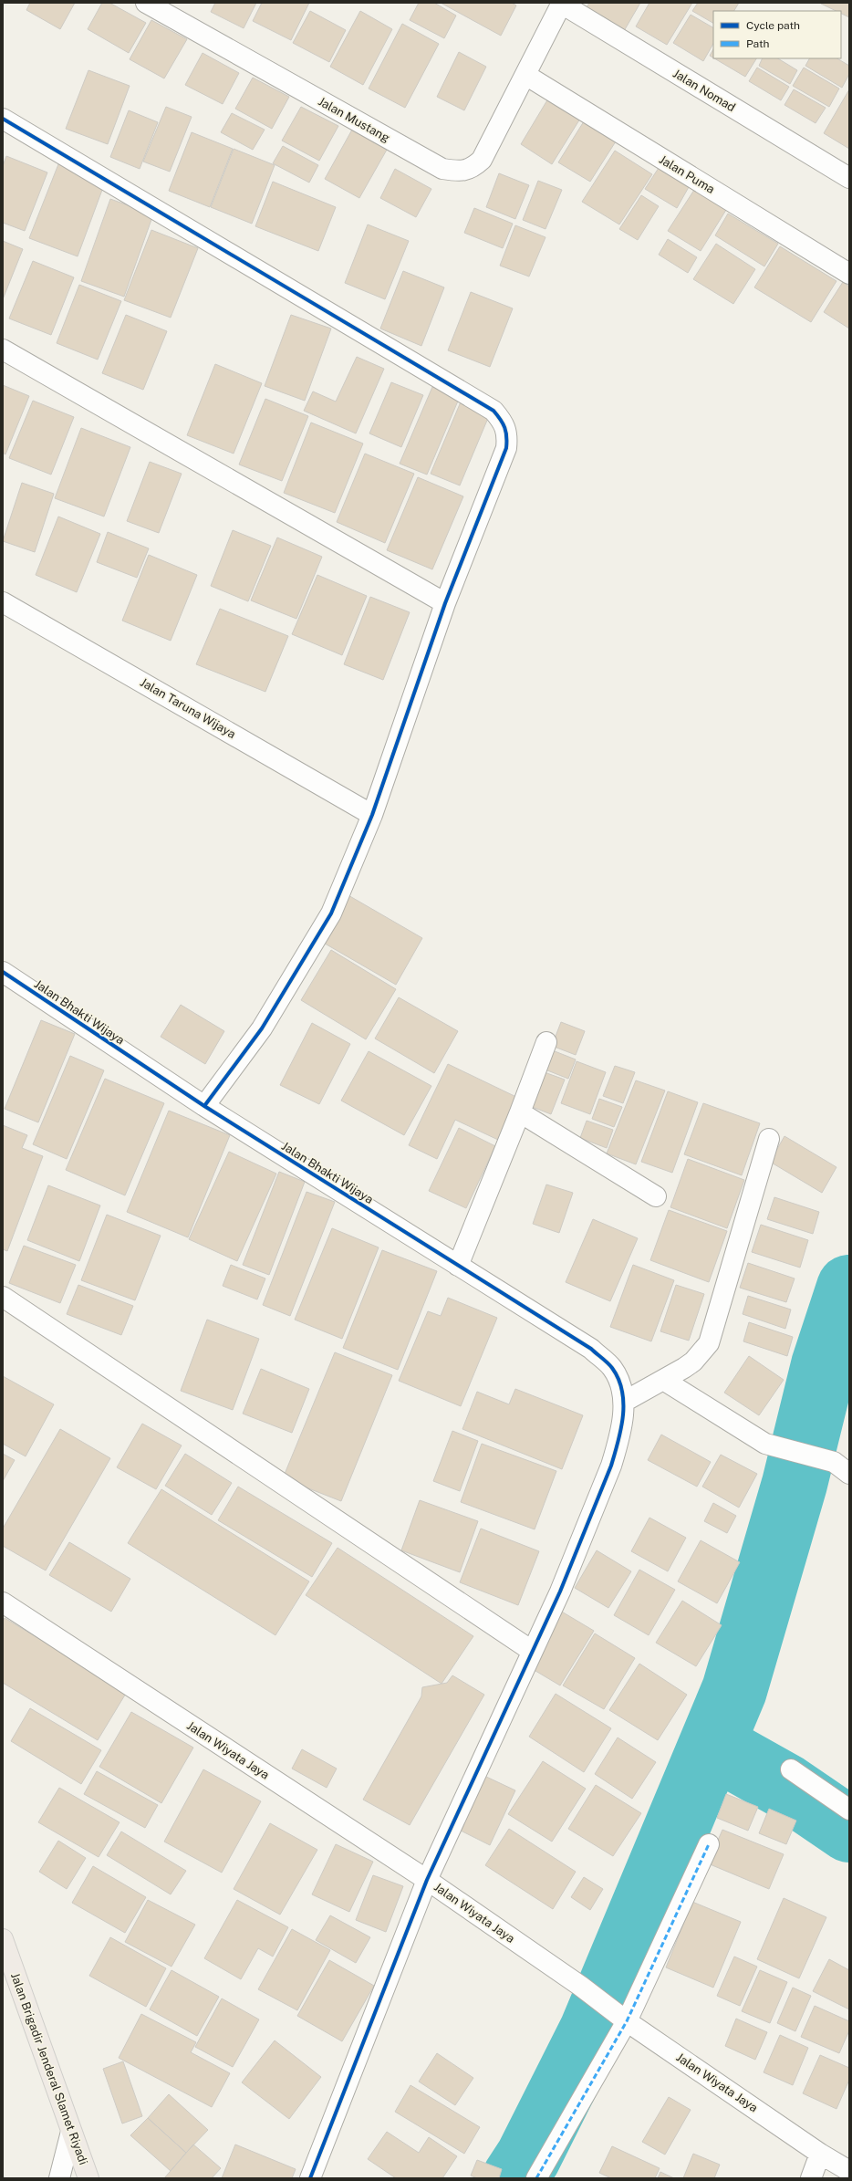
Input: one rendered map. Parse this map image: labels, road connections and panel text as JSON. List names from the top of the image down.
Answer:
{
  "streets": {
    "main road": ["Jalan Brigadir Jenderal Slamet Riyadi"],
    "street": [
      "Jalan Nomad",
      "Jalan Mustang",
      "Jalan Puma",
      "Jalan Taruna Wijaya",
      "Jalan Bhakti Wijaya",
      "Jalan Wiyata Jaya"
    ]
  },
  "crossings": [
    ["Jalan Nomad", "Jalan Mustang"],
    ["Jalan Mustang", "Jalan Puma"]
  ],
  "legend": ["Cycle path", "Path"]
}
